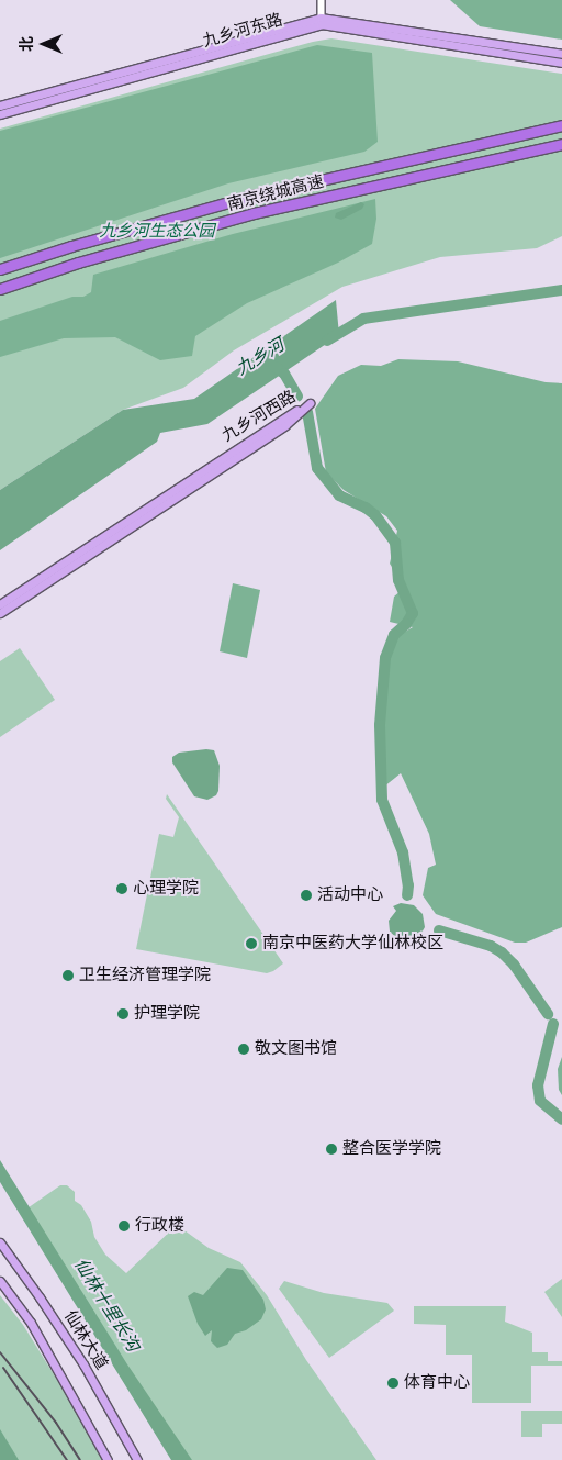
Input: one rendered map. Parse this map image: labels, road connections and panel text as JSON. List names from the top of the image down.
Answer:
{
  "streets": {
    "highway": ["南京绕城高速"],
    "main road": ["九乡河东路", "九乡河西路", "仙林大道"]
  },
  "water": ["九乡河", "仙林十里长沟"],
  "parks": ["九乡河生态公园"],
  "places": [
    "心理学院",
    "活动中心",
    "南京中医药大学仙林校区",
    "卫生经济管理学院",
    "护理学院",
    "敬文图书馆",
    "整合医学学院",
    "行政楼",
    "体育中心"
  ],
  "north": "left"
}
